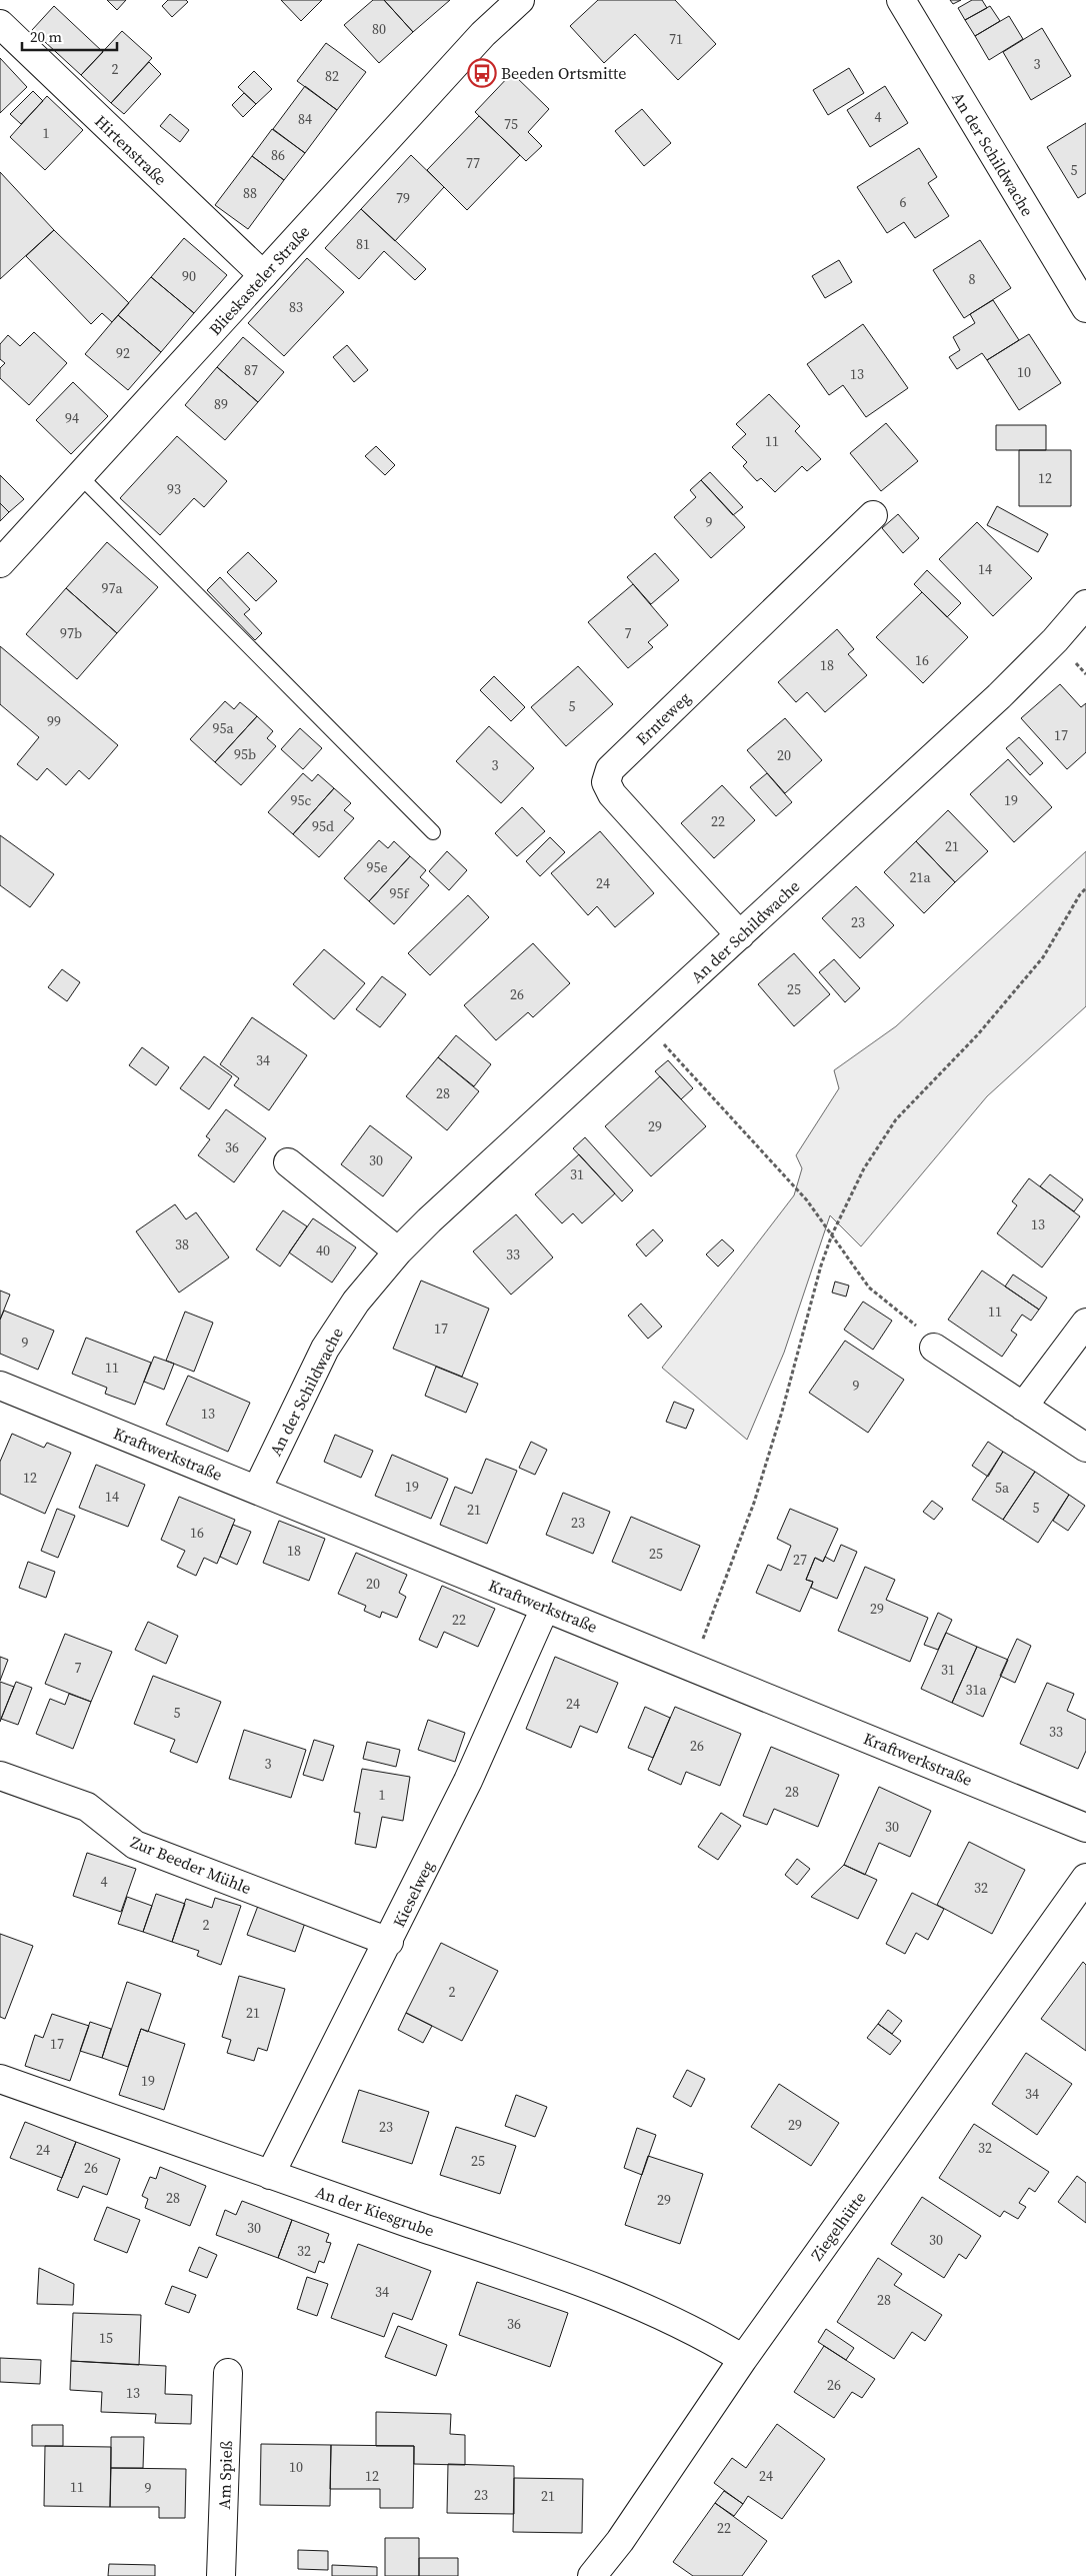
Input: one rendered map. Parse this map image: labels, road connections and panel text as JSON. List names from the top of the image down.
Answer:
{
  "streets": {
    "street": [
      "Hirtenstraße",
      "An der Schildwache",
      "Blieskasteler Straße",
      "Ernteweg",
      "Kraftwerkstraße",
      "Zur Beeder Mühle",
      "Kieselweg",
      "An der Kiesgrube",
      "Ziegelhütte",
      "Am Spieß"
    ]
  },
  "crossings": [
    ["Hirtenstraße", "Blieskasteler Straße"],
    ["An der Schildwache", "Ernteweg"],
    ["An der Schildwache", "Kraftwerkstraße"],
    ["Kraftwerkstraße", "Kieselweg"],
    ["Zur Beeder Mühle", "Kieselweg"],
    ["Kieselweg", "An der Kiesgrube"],
    ["An der Kiesgrube", "Ziegelhütte"]
  ],
  "places": {
    "bus stop": ["Beeden Ortsmitte"]
  },
  "house_numbers": [
    "80",
    "71",
    "3",
    "2",
    "82",
    "4",
    "84",
    "75",
    "1",
    "86",
    "77",
    "5",
    "88",
    "79",
    "6",
    "81",
    "90",
    "8",
    "83",
    "92",
    "87",
    "10",
    "13",
    "89",
    "94",
    "11",
    "12",
    "93",
    "9",
    "14",
    "97a",
    "97b",
    "7",
    "16",
    "18",
    "5",
    "99",
    "95a",
    "17",
    "95b",
    "20",
    "3",
    "95c",
    "19",
    "22",
    "95d",
    "21",
    "95e",
    "21a",
    "24",
    "95f",
    "23",
    "25",
    "26",
    "34",
    "28",
    "29",
    "36",
    "30",
    "31",
    "13",
    "38",
    "40",
    "33",
    "11",
    "17",
    "9",
    "11",
    "9",
    "13",
    "12",
    "19",
    "5a",
    "14",
    "5",
    "21",
    "23",
    "16",
    "18",
    "25",
    "27",
    "20",
    "29",
    "22",
    "7",
    "31",
    "31a",
    "24",
    "5",
    "33",
    "26",
    "3",
    "28",
    "1",
    "30",
    "4",
    "32",
    "2",
    "2",
    "21",
    "17",
    "19",
    "34",
    "29",
    "23",
    "32",
    "24",
    "25",
    "26",
    "28",
    "29",
    "30",
    "30",
    "32",
    "34",
    "28",
    "36",
    "15",
    "26",
    "13",
    "10",
    "12",
    "24",
    "11",
    "9",
    "23",
    "21",
    "22"
  ],
  "scale_bar": "20 m"
}
